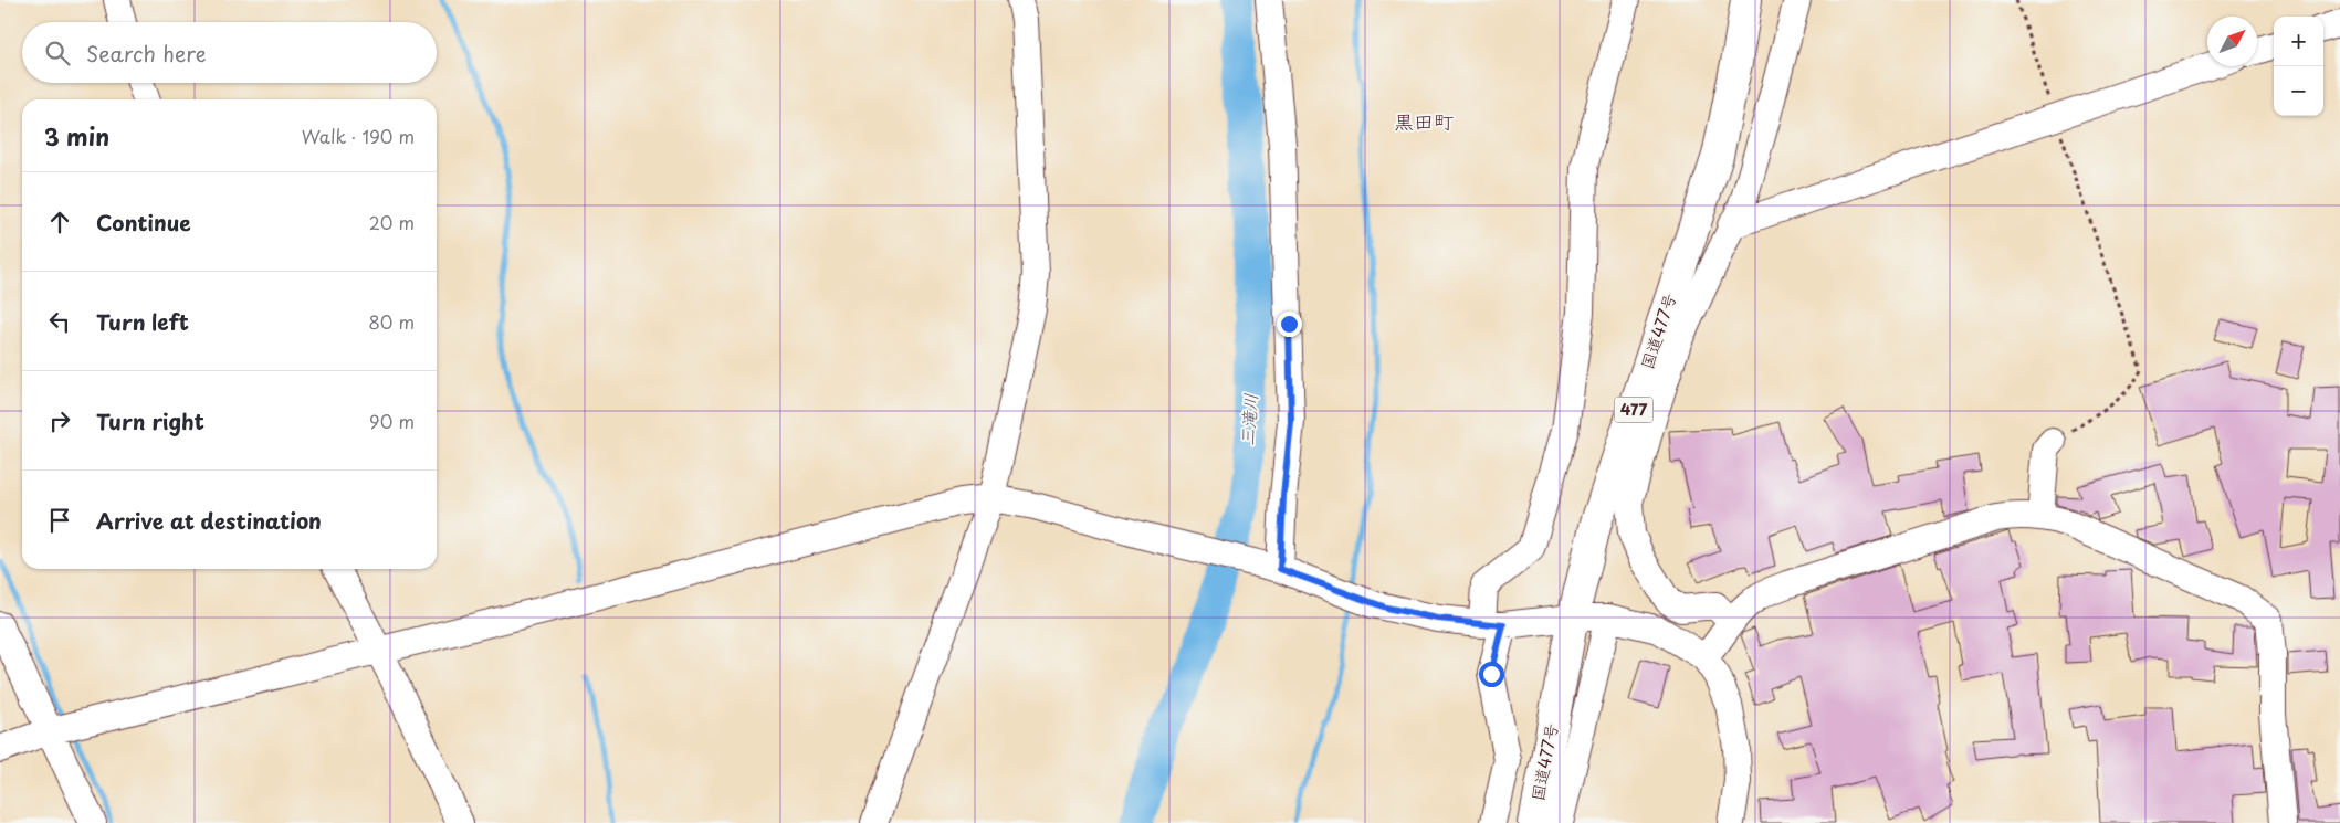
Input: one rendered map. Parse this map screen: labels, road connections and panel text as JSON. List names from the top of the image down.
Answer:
{
  "streets": {
    "highway": ["国道477号", "477"]
  },
  "districts": ["黒田町"],
  "water": ["三滝川"],
  "north": "top right",
  "page": {
    "map_buttons": ["+", "−"],
    "search": "Search here",
    "heading": ["3 min", "Walk · 190 m"],
    "list": [
      ["Continue", "20 m"],
      ["Turn left", "80 m"],
      ["Turn right", "90 m"],
      "Arrive at destination"
    ]
  }
}
